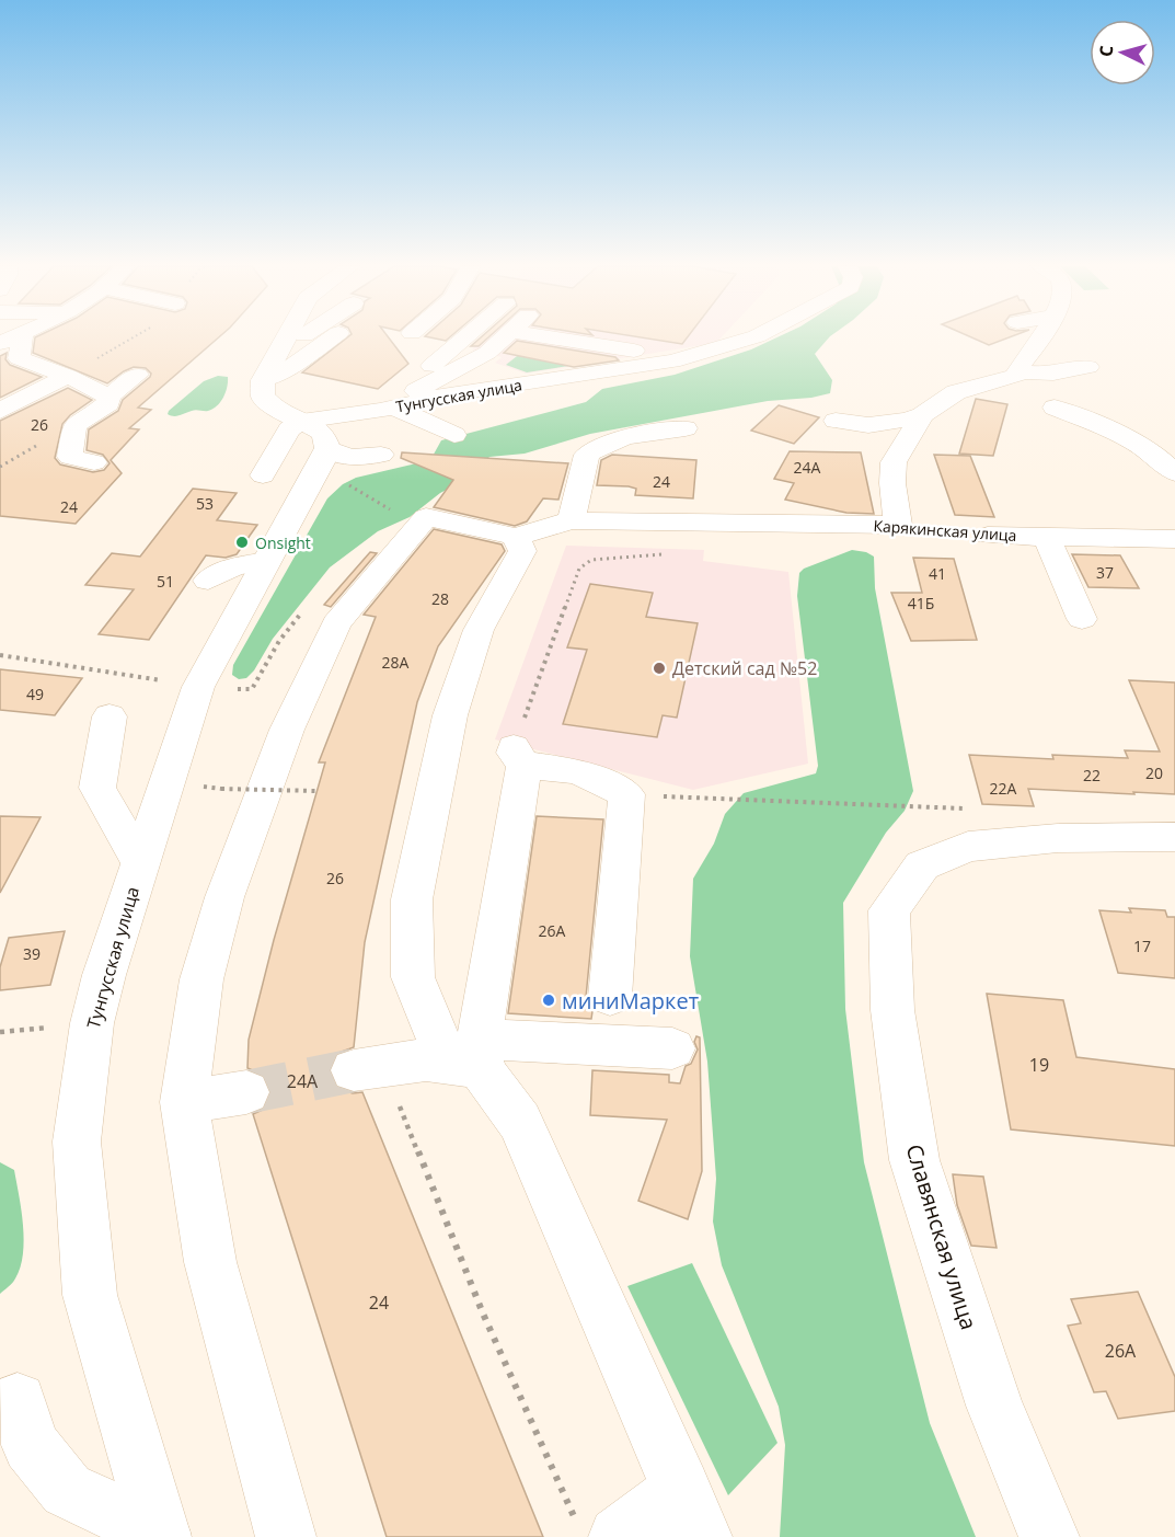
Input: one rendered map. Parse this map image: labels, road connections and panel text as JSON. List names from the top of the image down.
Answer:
{
  "streets": {
    "main road": ["Тунгусская улица", "Карякинская улица", "Славянская улица"]
  },
  "places": ["Onsight", "Детский сад №52", "миниМаркет"],
  "house_numbers": [
    "26",
    "24А",
    "24",
    "53",
    "24",
    "37",
    "41",
    "51",
    "28",
    "41Б",
    "28А",
    "49",
    "20",
    "22",
    "22А",
    "26",
    "26А",
    "17",
    "39",
    "19",
    "24А",
    "24",
    "26А"
  ],
  "north": "left"
}
